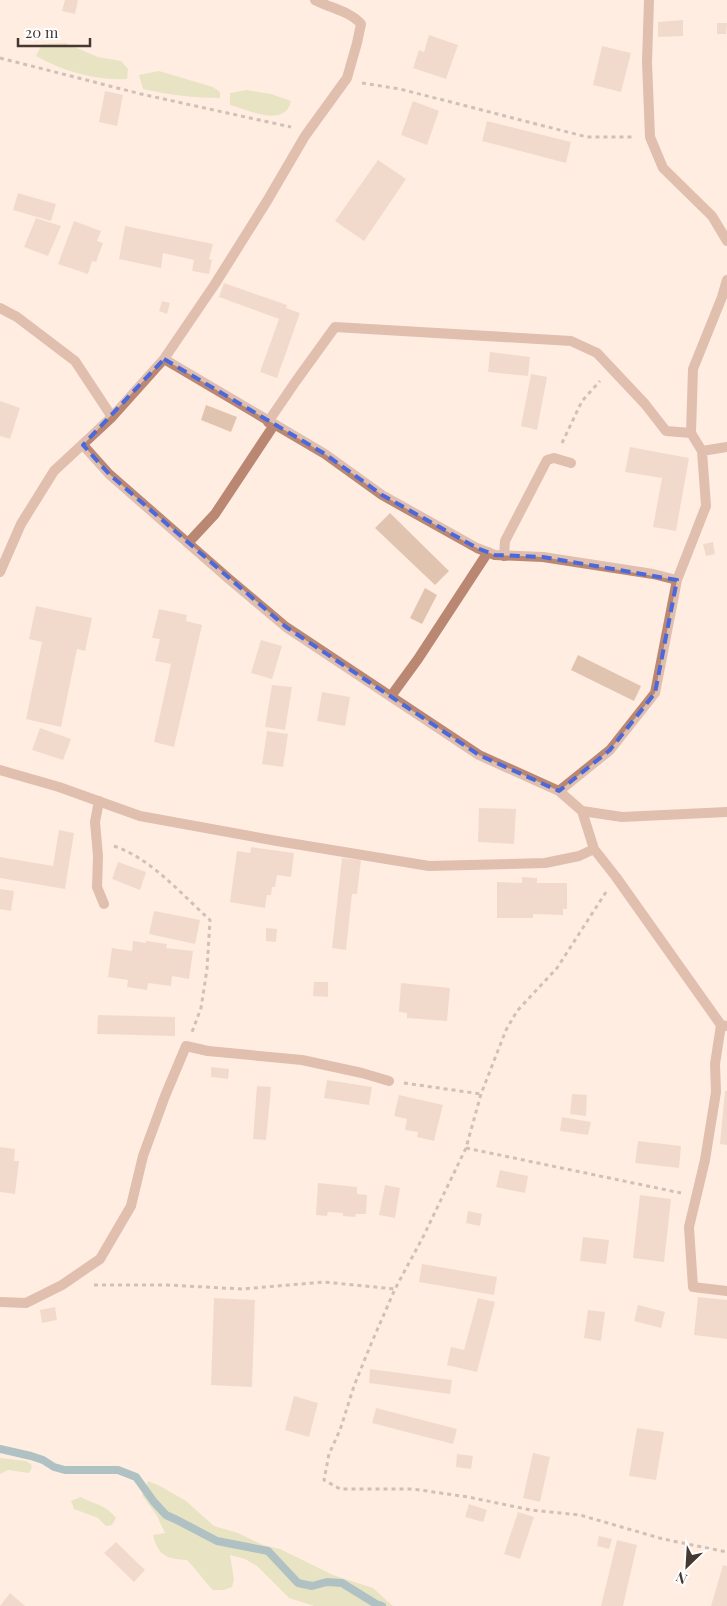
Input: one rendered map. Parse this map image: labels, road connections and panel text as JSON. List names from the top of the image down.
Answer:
{
  "scale_bar": "20 m",
  "north": "bottom left"
}
